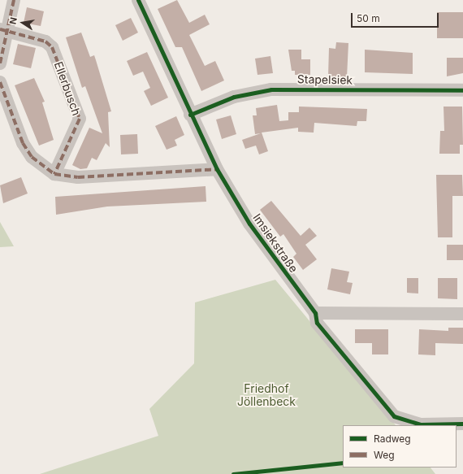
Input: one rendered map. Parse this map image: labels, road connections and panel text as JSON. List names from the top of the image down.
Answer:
{
  "streets": {
    "street": ["Stapelsiek", "Ellerbusch", "Imsiekstraße"]
  },
  "crossings": [
    ["Stapelsiek", "Imsiekstraße"]
  ],
  "parks": ["Friedhof Jöllenbeck"],
  "legend": ["Radweg", "Weg"],
  "scale_bar": "50 m",
  "north": "left"
}
